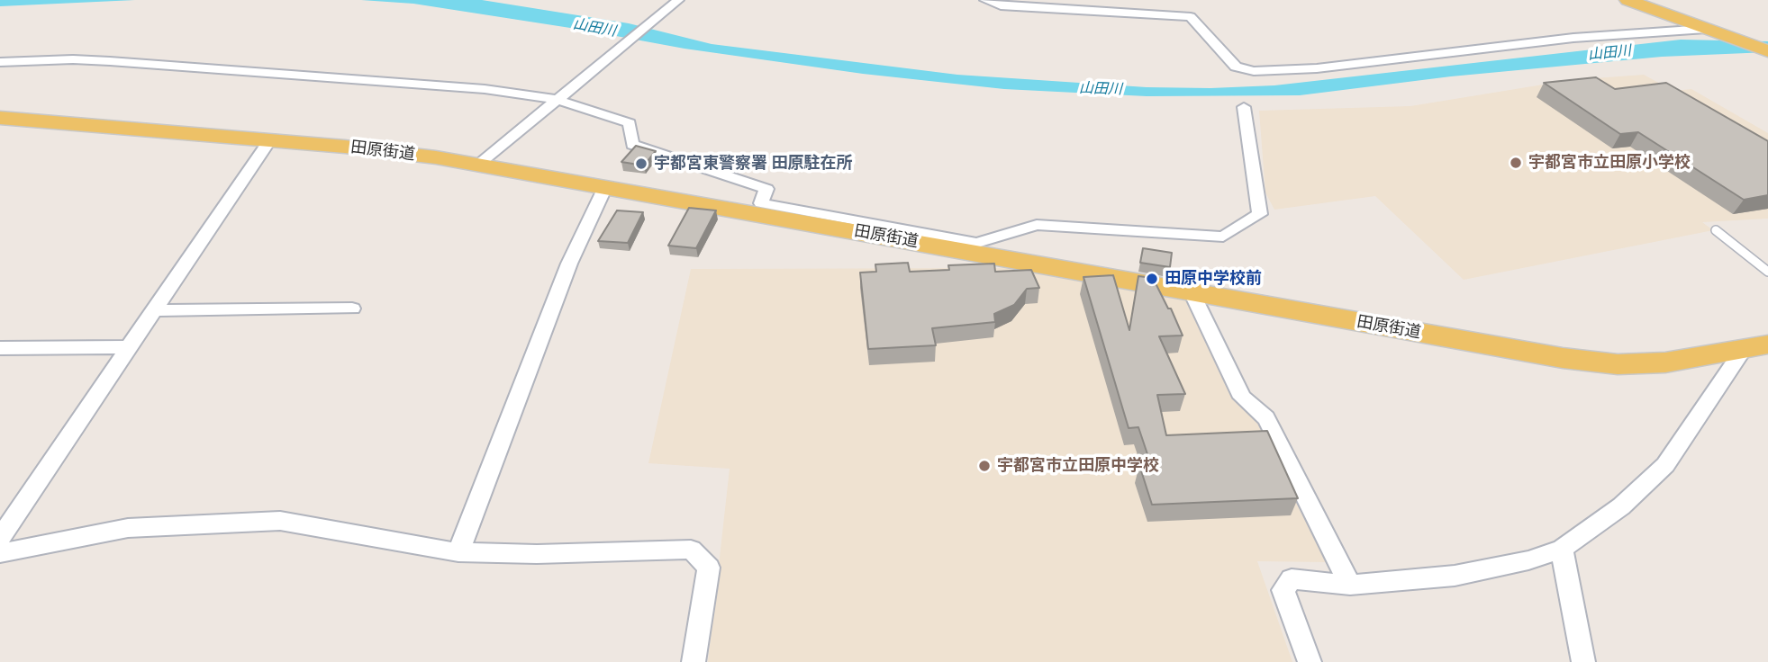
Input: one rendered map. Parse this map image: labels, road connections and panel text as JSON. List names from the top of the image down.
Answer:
{
  "streets": {
    "main road": ["田原街道"]
  },
  "water": ["山田川"],
  "places": [
    "宇都宮市立田原小学校",
    "宇都宮東警察署 田原駐在所",
    "田原中学校前",
    "宇都宮市立田原中学校"
  ]
}
